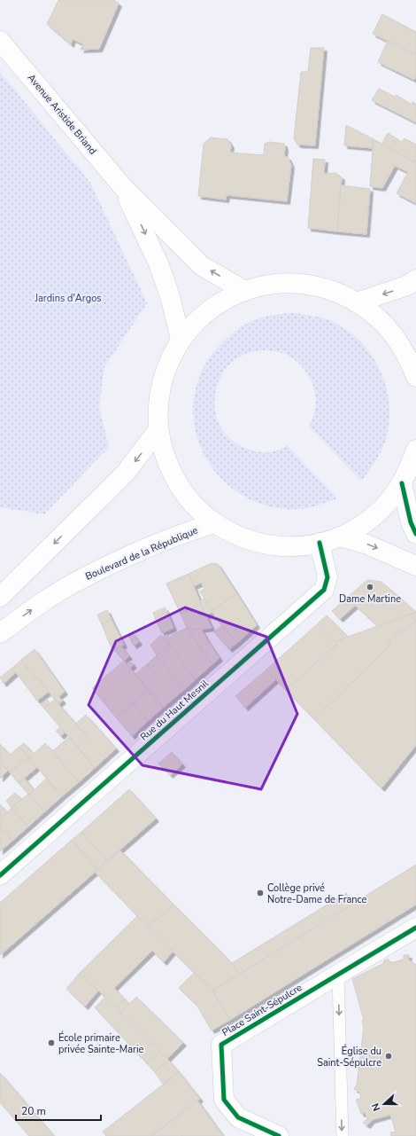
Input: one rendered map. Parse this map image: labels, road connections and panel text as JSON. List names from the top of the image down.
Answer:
{
  "streets": {
    "main road": [
      "Avenue Aristide Briand",
      "Boulevard de la République",
      "Rue du Haut Mesnil",
      "Place Saint-Sépulcre"
    ]
  },
  "parks": ["Jardins d'Argos"],
  "places": [
    "Dame Martine",
    "Collège privé Notre-Dame de France",
    "École primaire privée Sainte-Marie",
    "Église du Saint-Sépulcre"
  ],
  "scale_bar": "20 m",
  "north": "left"
}
